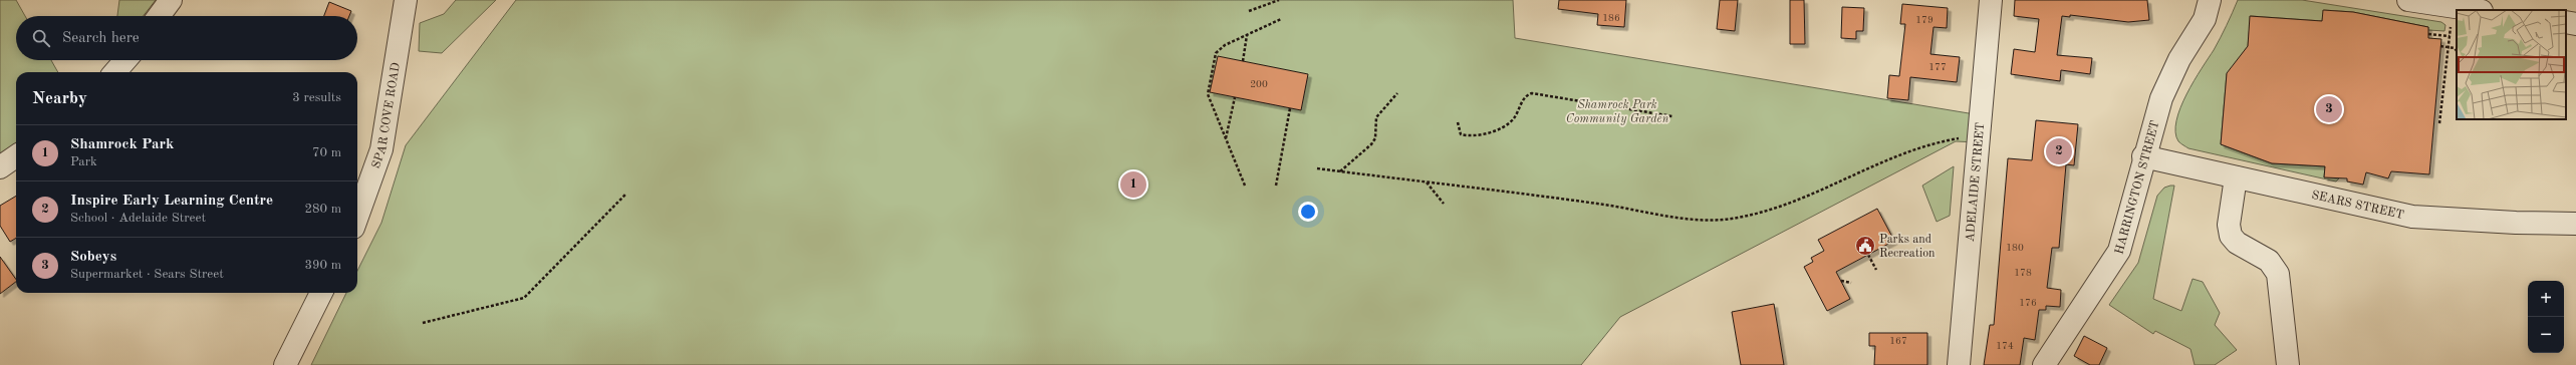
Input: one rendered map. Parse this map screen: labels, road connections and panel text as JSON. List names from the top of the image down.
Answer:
{
  "streets": {
    "street": [
      "SPAR COVE ROAD",
      "ADELAIDE STREET",
      "HARRINGTON STREET",
      "SEARS STREET"
    ]
  },
  "crossings": [
    ["HARRINGTON STREET", "SEARS STREET"]
  ],
  "parks": ["Shamrock Park Community Garden"],
  "places": {
    "public building": ["Parks and Recreation"]
  },
  "house_numbers": [
    "186",
    "179",
    "177",
    "200",
    "180",
    "178",
    "176",
    "167",
    "174"
  ],
  "page": {
    "search": "Search here",
    "heading": ["Nearby", "3 results"],
    "pins": ["3", "2", "1"],
    "list": [
      {
        "mark": "1",
        "name": "Shamrock Park",
        "note": "Park",
        "value": "70 m"
      },
      {
        "mark": "2",
        "name": "Inspire Early Learning Centre",
        "note": "School · Adelaide Street",
        "value": "280 m"
      },
      {
        "mark": "3",
        "name": "Sobeys",
        "note": "Supermarket · Sears Street",
        "value": "390 m"
      }
    ],
    "map_buttons": ["+", "−"]
  }
}
